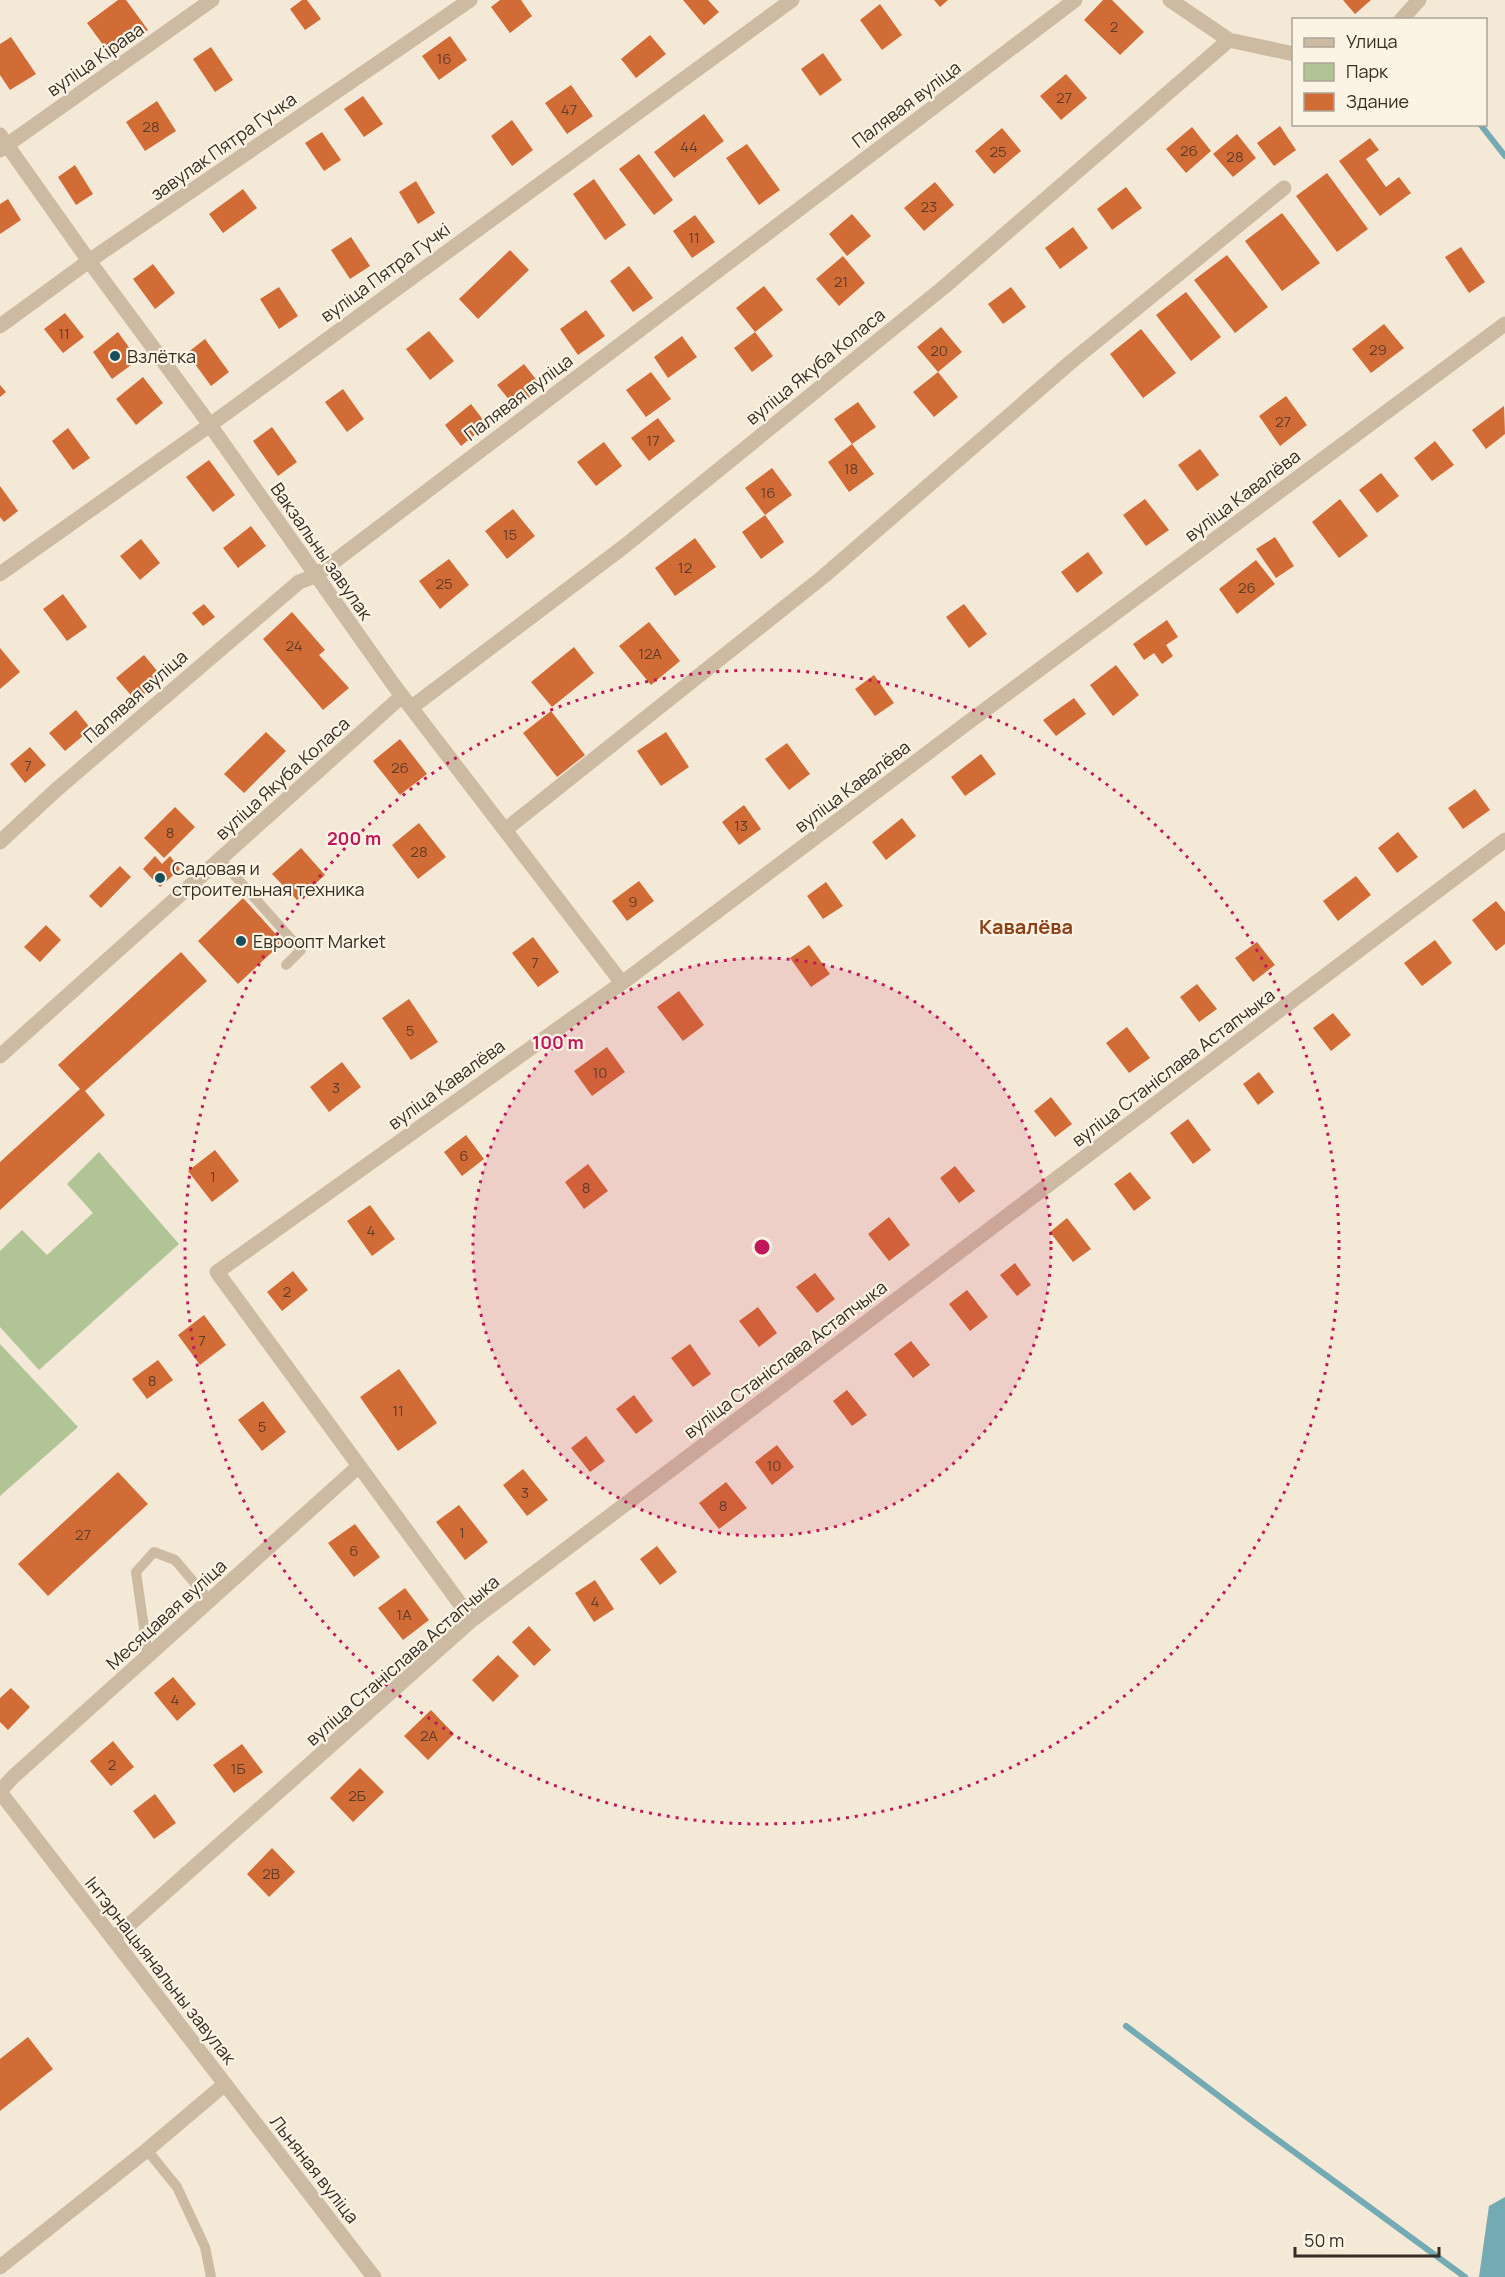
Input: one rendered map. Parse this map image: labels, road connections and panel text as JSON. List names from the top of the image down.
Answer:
{
  "streets": {
    "street": [
      "вуліца Кірава",
      "Палявая вуліца",
      "завулак Пятра Гучка",
      "вуліца Пятра Гучкі",
      "вуліца Якуба Коласа",
      "вуліца Кавалёва",
      "Вакзальны завулак",
      "вуліца Станіслава Астапчыка",
      "Месяцавая вуліца",
      "Інтэрнацыянальны завулак",
      "Льняная вуліца"
    ]
  },
  "crossings": [
    ["вуліца Кірава", "Вакзальны завулак"],
    ["Палявая вуліца", "Вакзальны завулак"],
    ["завулак Пятра Гучка", "Вакзальны завулак"],
    ["вуліца Пятра Гучкі", "Вакзальны завулак"],
    ["вуліца Якуба Коласа", "Вакзальны завулак"],
    ["вуліца Кавалёва", "Вакзальны завулак"],
    ["вуліца Кавалёва", "Месяцавая вуліца"],
    ["вуліца Станіслава Астапчыка", "Інтэрнацыянальны завулак"],
    ["Месяцавая вуліца", "Інтэрнацыянальны завулак"],
    ["Інтэрнацыянальны завулак", "Льняная вуліца"]
  ],
  "districts": ["Кавалёва"],
  "places": ["Взлётка", "Садовая и строительная техника", "Евроопт Market"],
  "house_numbers": [
    "2",
    "16",
    "27",
    "47",
    "28",
    "44",
    "26",
    "25",
    "28",
    "23",
    "11",
    "21",
    "11",
    "29",
    "20",
    "27",
    "17",
    "18",
    "16",
    "15",
    "12",
    "25",
    "26",
    "24",
    "12А",
    "7",
    "26",
    "13",
    "8",
    "28",
    "9",
    "7",
    "5",
    "10",
    "3",
    "6",
    "1",
    "8",
    "4",
    "2",
    "7",
    "8",
    "11",
    "5",
    "10",
    "3",
    "8",
    "1",
    "27",
    "6",
    "4",
    "1А",
    "4",
    "2А",
    "2",
    "1Б",
    "2Б",
    "2В"
  ],
  "legend": ["Улица", "Парк", "Здание"],
  "scale_bar": "50 m",
  "rings": ["200 m", "100 m"]
}
